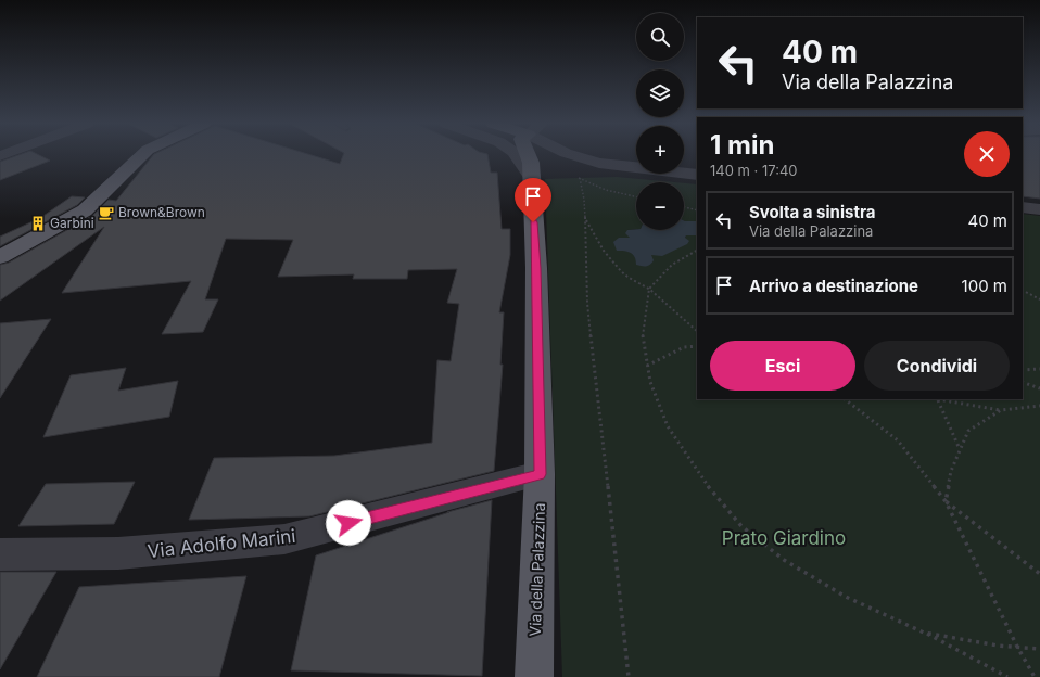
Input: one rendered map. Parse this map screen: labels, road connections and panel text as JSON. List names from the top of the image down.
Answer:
{
  "streets": {
    "main road": ["Via della Palazzina"],
    "street": ["Via Adolfo Marini"]
  },
  "crossings": [
    ["Via Adolfo Marini", "Via della Palazzina"]
  ],
  "parks": ["Prato Giardino"],
  "places": {
    "cafe": ["Brown&Brown"],
    "building": ["Garbini"]
  },
  "page": {
    "map_buttons": ["+", "−"],
    "turn": ["40 m", "Via della Palazzina"],
    "heading": ["1 min", "140 m · 17:40"],
    "list": [
      {
        "name": "Svolta a sinistra",
        "note": "Via della Palazzina",
        "value": "40 m"
      },
      {
        "name": "Arrivo a destinazione",
        "value": "100 m"
      }
    ],
    "buttons": ["Esci", "Condividi"]
  }
}
